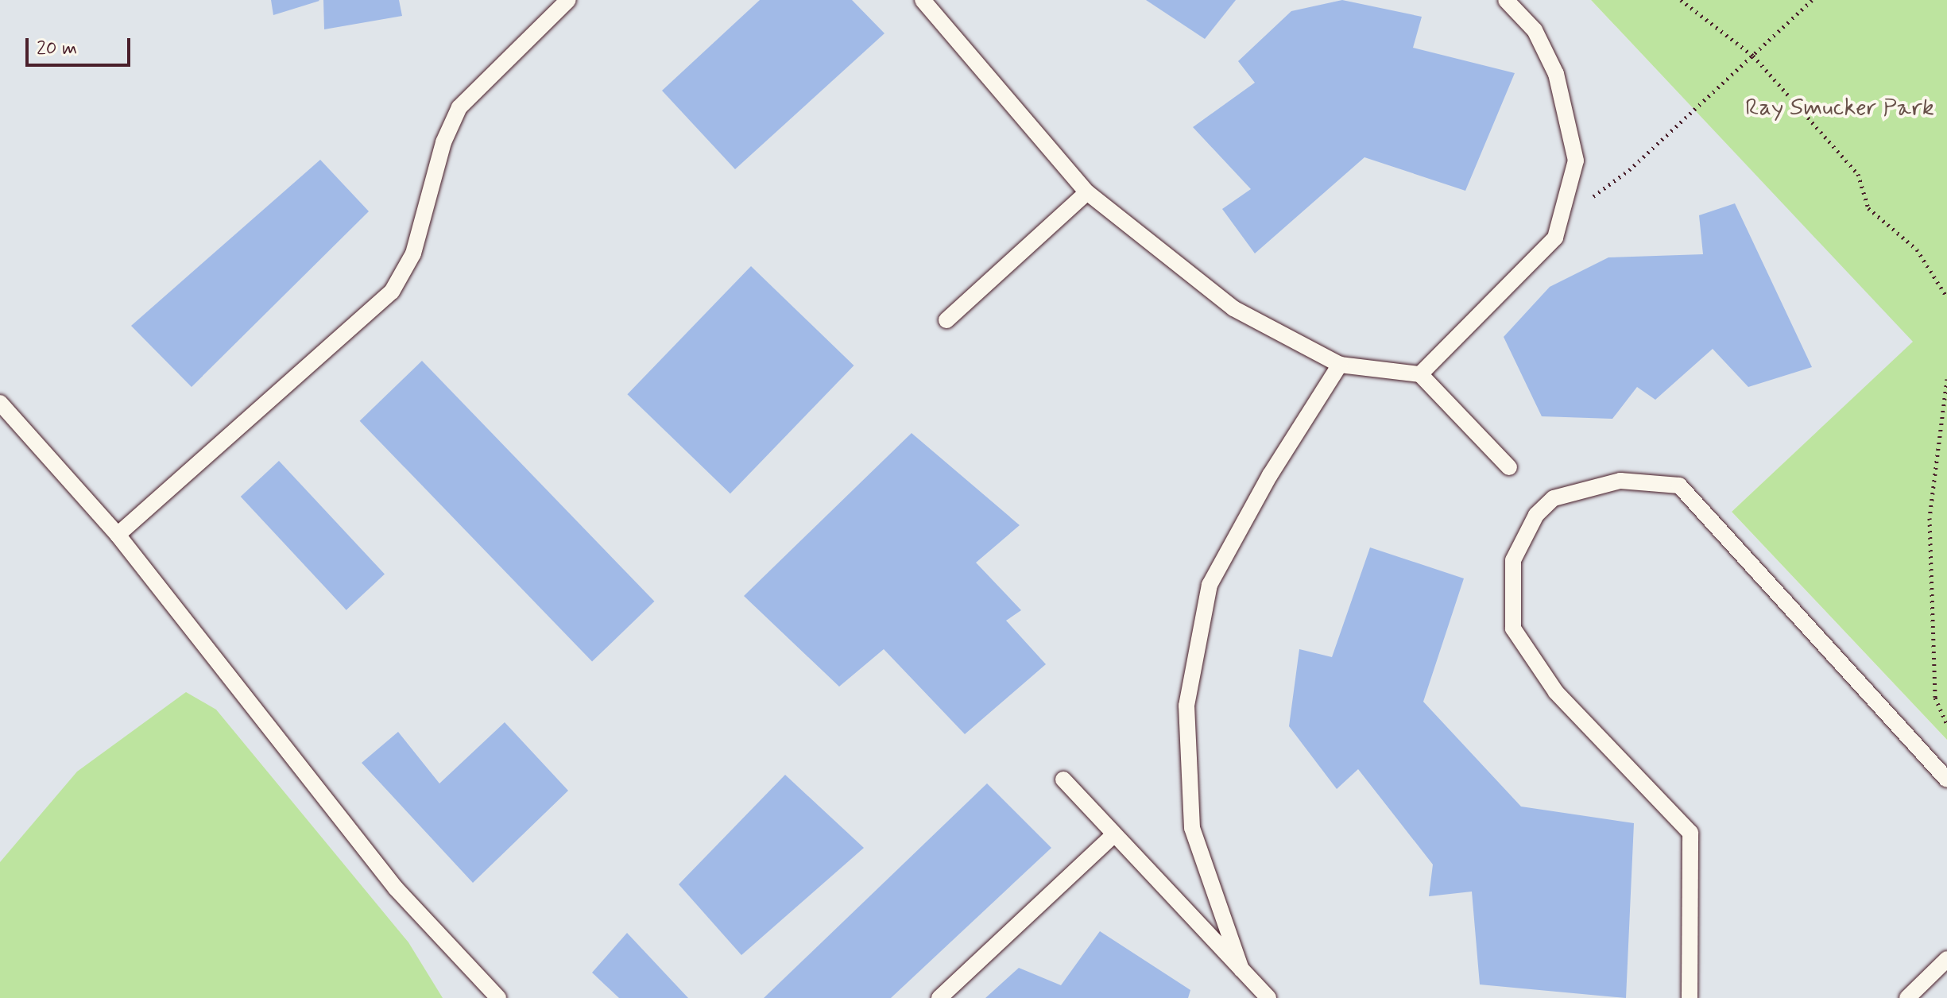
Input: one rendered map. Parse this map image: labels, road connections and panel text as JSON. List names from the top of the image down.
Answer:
{
  "parks": ["Ray Smucker Park"],
  "scale_bar": "20 m"
}
